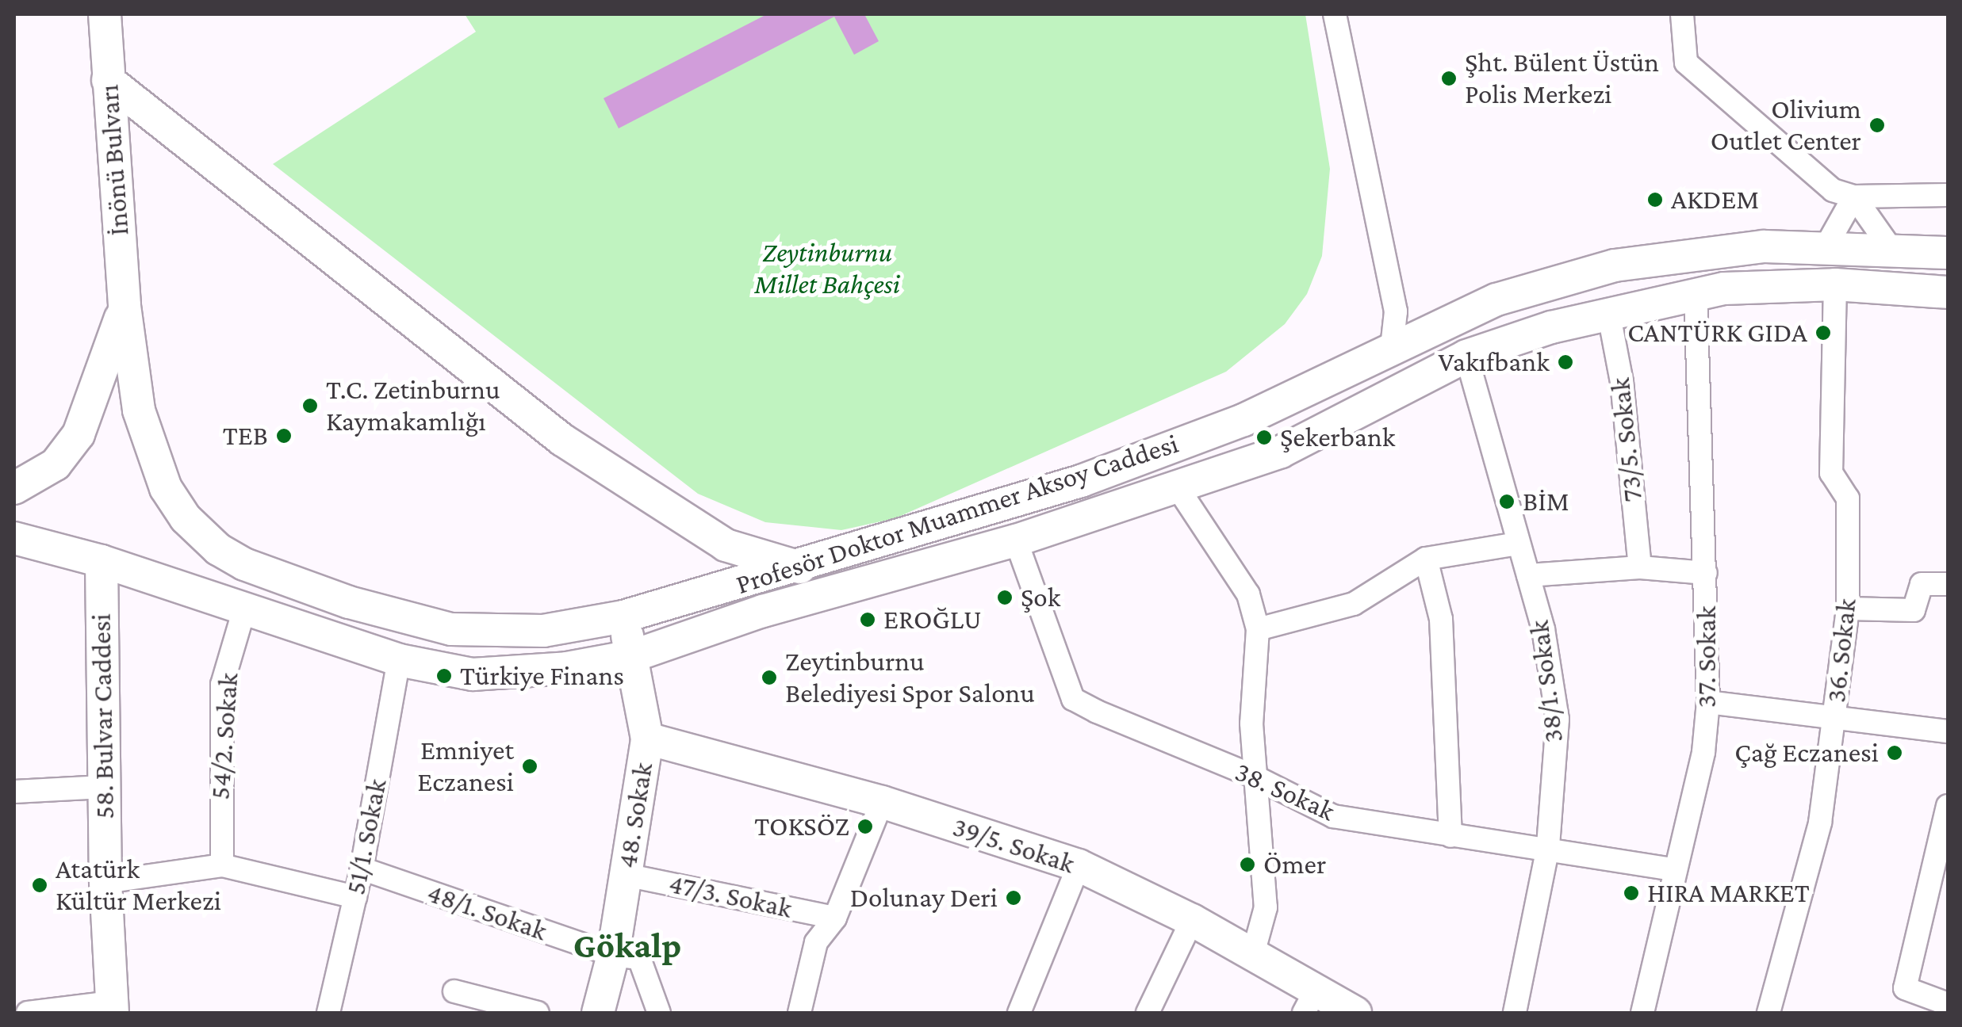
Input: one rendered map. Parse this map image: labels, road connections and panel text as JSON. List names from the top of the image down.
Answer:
{
  "streets": {
    "main road": [
      "İnönü Bulvarı",
      "Profesör Doktor Muammer Aksoy Caddesi",
      "58. Bulvar Caddesi",
      "48. Sokak",
      "39/5. Sokak"
    ],
    "street": [
      "73/5. Sokak",
      "36. Sokak",
      "37. Sokak",
      "38/1. Sokak",
      "54/2. Sokak",
      "38. Sokak",
      "51/1. Sokak",
      "47/3. Sokak",
      "48/1. Sokak"
    ]
  },
  "crossings": [
    ["İnönü Bulvarı", "Profesör Doktor Muammer Aksoy Caddesi"],
    ["73/5. Sokak", "Profesör Doktor Muammer Aksoy Caddesi"],
    ["Profesör Doktor Muammer Aksoy Caddesi", "36. Sokak"],
    ["Profesör Doktor Muammer Aksoy Caddesi", "37. Sokak"],
    ["Profesör Doktor Muammer Aksoy Caddesi", "38/1. Sokak"],
    ["Profesör Doktor Muammer Aksoy Caddesi", "58. Bulvar Caddesi"],
    ["Profesör Doktor Muammer Aksoy Caddesi", "54/2. Sokak"],
    ["Profesör Doktor Muammer Aksoy Caddesi", "38. Sokak"],
    ["Profesör Doktor Muammer Aksoy Caddesi", "48. Sokak"],
    ["Profesör Doktor Muammer Aksoy Caddesi", "51/1. Sokak"],
    ["37. Sokak", "38. Sokak"],
    ["38/1. Sokak", "38. Sokak"],
    ["48. Sokak", "39/5. Sokak"],
    ["48. Sokak", "47/3. Sokak"],
    ["48. Sokak", "48/1. Sokak"],
    ["51/1. Sokak", "48/1. Sokak"]
  ],
  "districts": ["Gökalp"],
  "parks": ["Zeytinburnu Millet Bahçesi"],
  "places": [
    "Şht. Bülent Üstün Polis Merkezi",
    "Olivium Outlet Center",
    "AKDEM",
    "CANTÜRK GIDA",
    "Vakıfbank",
    "T.C. Zetinburnu Kaymakamlığı",
    "TEB",
    "Şekerbank",
    "BİM",
    "Şok",
    "EROĞLU",
    "Türkiye Finans",
    "Zeytinburnu Belediyesi Spor Salonu",
    "Çağ Eczanesi",
    "Emniyet Eczanesi",
    "TOKSÖZ",
    "Ömer",
    "Atatürk Kültür Merkezi",
    "HIRA MARKET",
    "Dolunay Deri"
  ]
}
